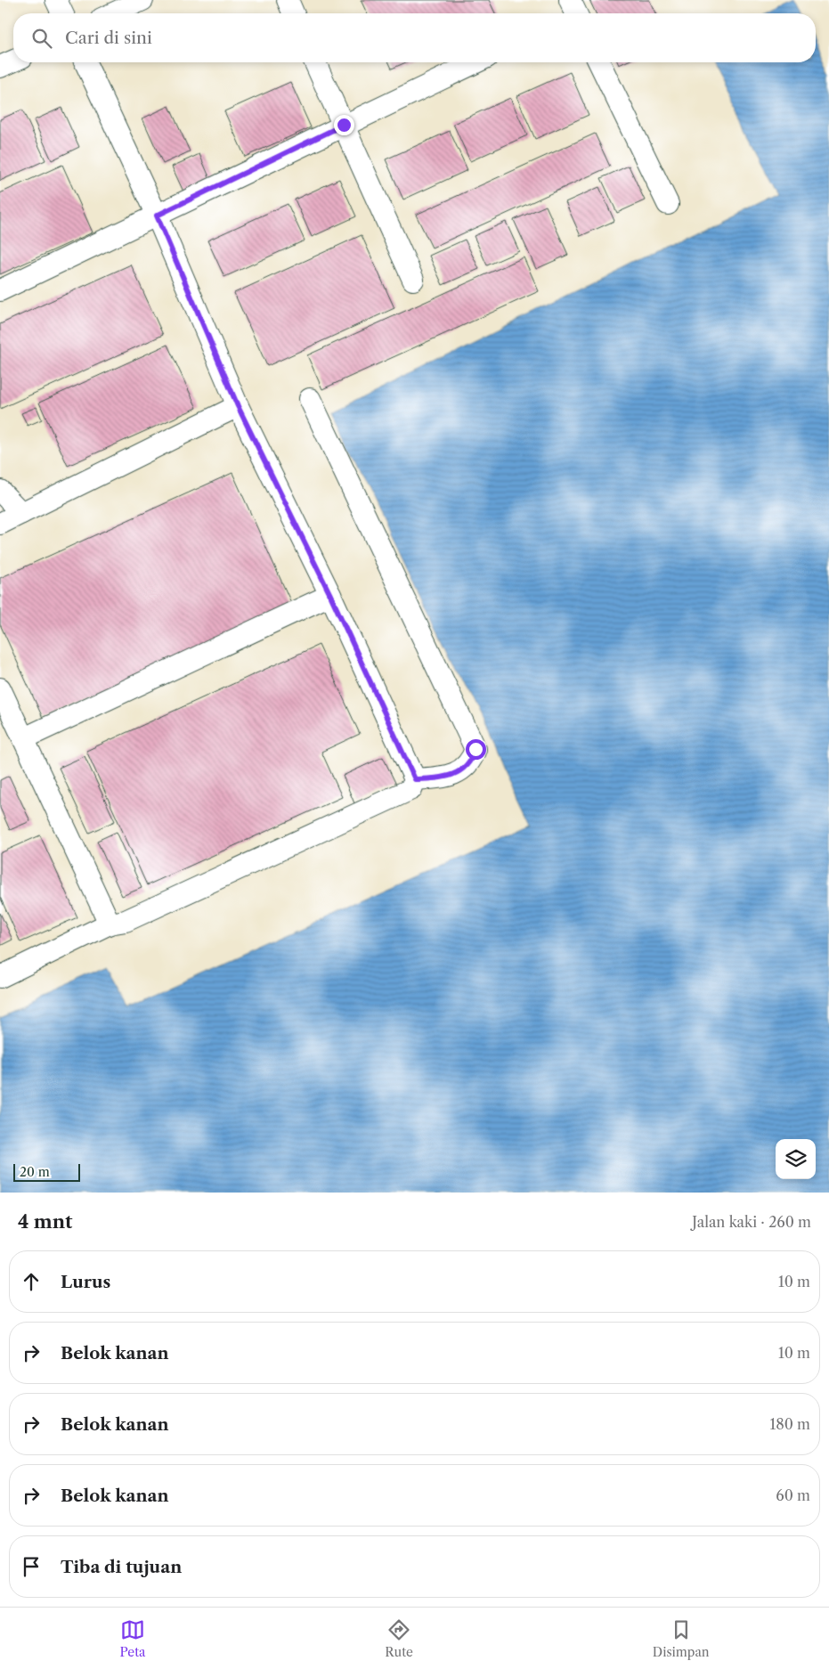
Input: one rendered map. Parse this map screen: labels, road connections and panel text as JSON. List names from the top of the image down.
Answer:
{
  "scale_bar": "20 m",
  "page": {
    "search": "Cari di sini",
    "scale": "20 m",
    "heading": ["4 mnt", "Jalan kaki · 260 m"],
    "list": [
      ["Lurus", "10 m"],
      ["Belok kanan", "10 m"],
      ["Belok kanan", "180 m"],
      ["Belok kanan", "60 m"],
      "Tiba di tujuan"
    ],
    "nav": ["Peta", "Rute", "Disimpan"]
  }
}
